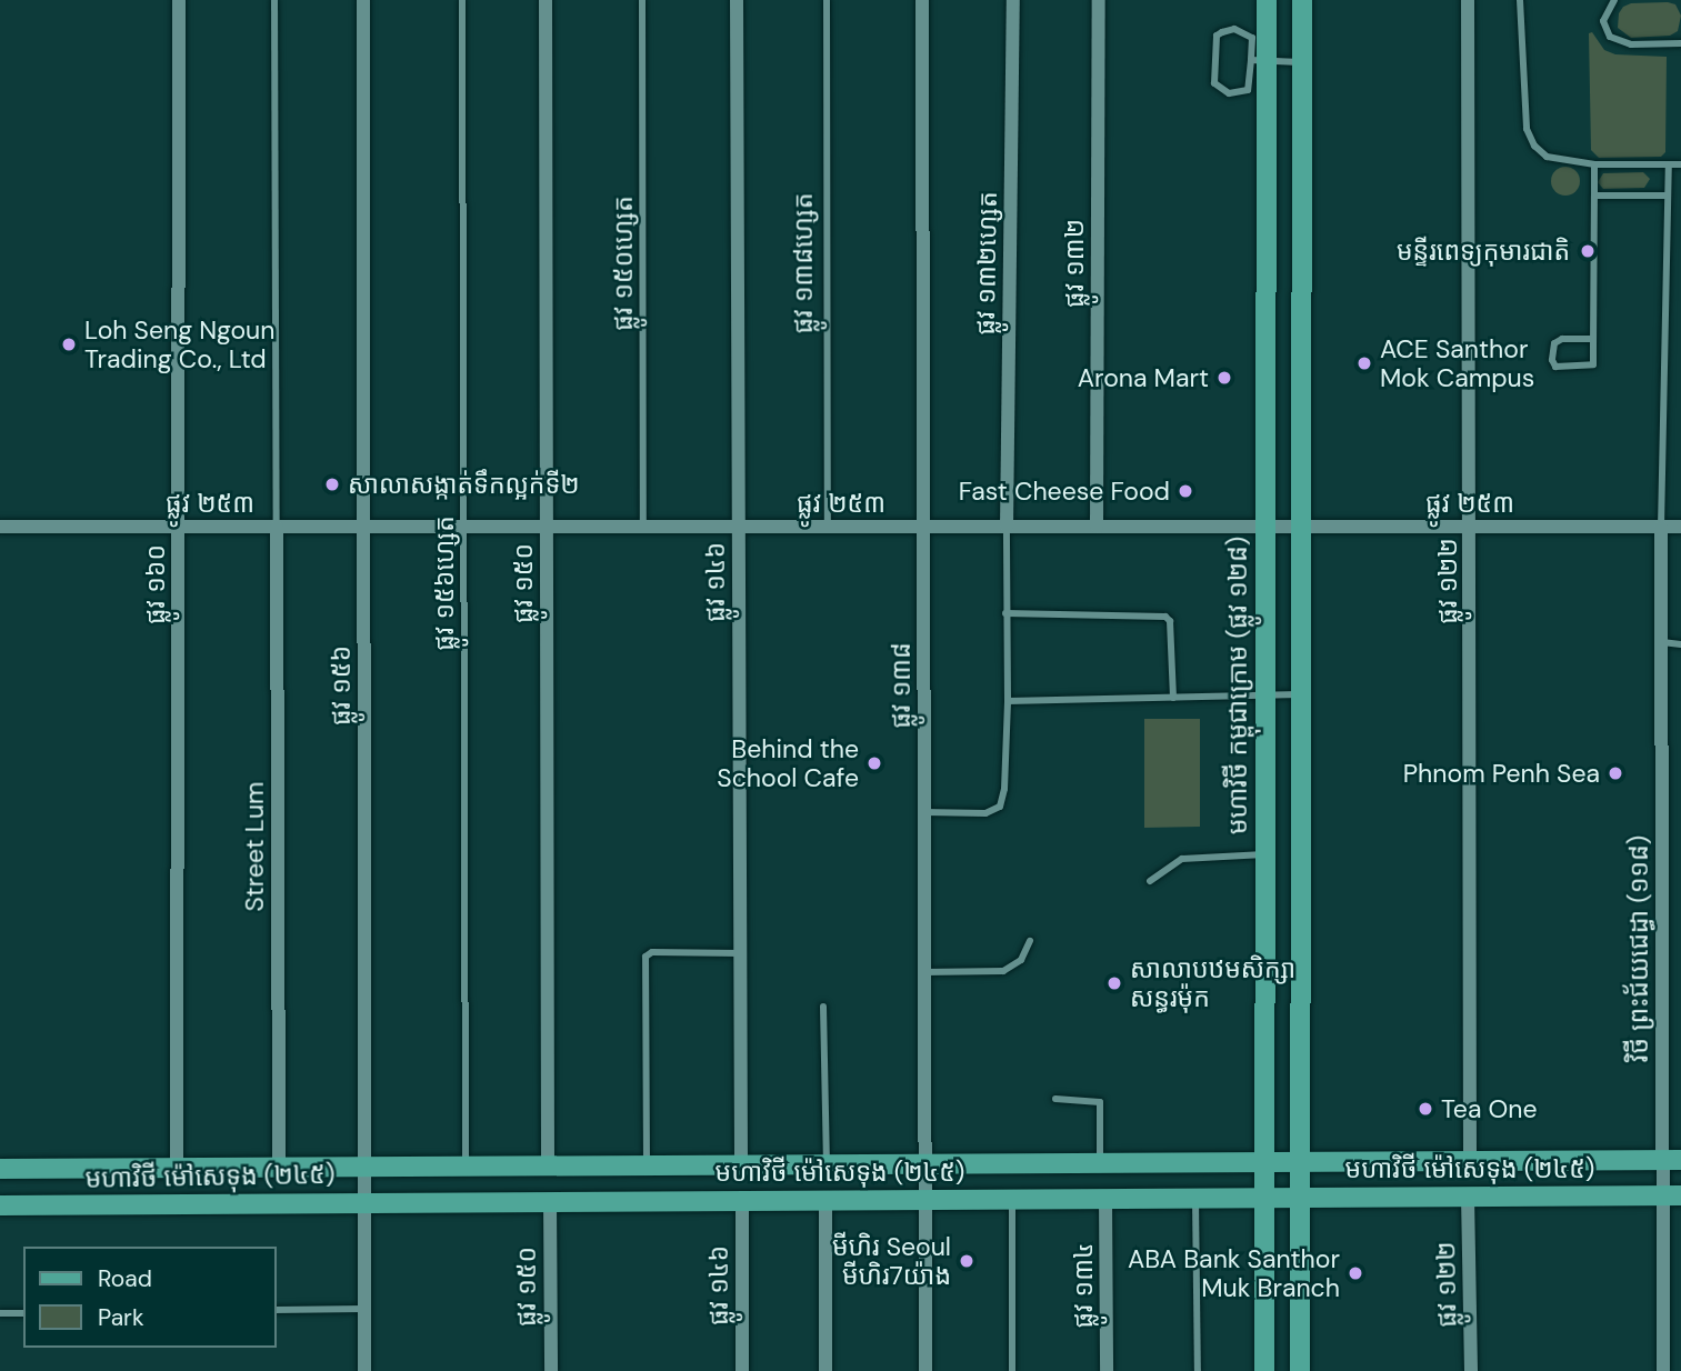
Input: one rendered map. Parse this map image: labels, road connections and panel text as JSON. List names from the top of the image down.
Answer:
{
  "streets": {
    "main road": ["មហាវិថី កម្ពុជាក្រោម (ផ្លូវ ១២៨)", "មហាវិថី ម៉ៅសេទុង (២៤៥)"],
    "street": [
      "ផ្លូវ ១៣២ហ្សេត",
      "ផ្លូវ ១៣២",
      "ផ្លូវ ២៥៣",
      "ផ្លូវ ១២២",
      "ផ្លូវ ១៤៦",
      "ផ្លូវ ១៥០",
      "ផ្លូវ ១៦០",
      "ផ្លូវ ១៥៦",
      "ផ្លូវ ១៣៨",
      "Street Lum",
      "វិថី ព្រះជ័យជេដ្ធា (១១៨)",
      "ផ្លូវ ១៣៤"
    ],
    "lane": ["ផ្លូវ ១៥០ហ្សេត", "ផ្លូវ ១៣៨ហ្សេត", "ផ្លូវ ១៥៦ហ្សេត"]
  },
  "crossings": [
    ["ផ្លូវ ១៥០ហ្សេត", "ផ្លូវ ២៥៣"],
    ["ផ្លូវ ១៣៨ហ្សេត", "ផ្លូវ ២៥៣"],
    ["ផ្លូវ ១៣២ហ្សេត", "ផ្លូវ ២៥៣"],
    ["ផ្លូវ ១៣២", "ផ្លូវ ២៥៣"],
    ["ផ្លូវ ២៥៣", "ផ្លូវ ១២២"],
    ["ផ្លូវ ២៥៣", "ផ្លូវ ១៤៦"],
    ["ផ្លូវ ២៥៣", "ផ្លូវ ១៥៦ហ្សេត"],
    ["ផ្លូវ ២៥៣", "ផ្លូវ ១៥០"],
    ["ផ្លូវ ២៥៣", "ផ្លូវ ១៦០"],
    ["ផ្លូវ ២៥៣", "ផ្លូវ ១៥៦"],
    ["ផ្លូវ ២៥៣", "ផ្លូវ ១៣៨"],
    ["ផ្លូវ ២៥៣", "មហាវិថី កម្ពុជាក្រោម (ផ្លូវ ១២៨)"],
    ["ផ្លូវ ២៥៣", "Street Lum"],
    ["ផ្លូវ ២៥៣", "វិថី ព្រះជ័យជេដ្ធា (១១៨)"],
    ["ផ្លូវ ១២២", "មហាវិថី ម៉ៅសេទុង (២៤៥)"],
    ["ផ្លូវ ១៤៦", "មហាវិថី ម៉ៅសេទុង (២៤៥)"],
    ["ផ្លូវ ១៥៦ហ្សេត", "មហាវិថី ម៉ៅសេទុង (២៤៥)"],
    ["ផ្លូវ ១៥០", "មហាវិថី ម៉ៅសេទុង (២៤៥)"],
    ["ផ្លូវ ១៦០", "មហាវិថី ម៉ៅសេទុង (២៤៥)"],
    ["ផ្លូវ ១៥៦", "មហាវិថី ម៉ៅសេទុង (២៤៥)"],
    ["ផ្លូវ ១៣៨", "មហាវិថី ម៉ៅសេទុង (២៤៥)"],
    ["មហាវិថី កម្ពុជាក្រោម (ផ្លូវ ១២៨)", "មហាវិថី ម៉ៅសេទុង (២៤៥)"],
    ["Street Lum", "មហាវិថី ម៉ៅសេទុង (២៤៥)"],
    ["វិថី ព្រះជ័យជេដ្ធា (១១៨)", "មហាវិថី ម៉ៅសេទុង (២៤៥)"],
    ["មហាវិថី ម៉ៅសេទុង (២៤៥)", "ផ្លូវ ១៣៤"]
  ],
  "places": [
    "មន្ទីរពេទ្យកុមារជាតិ",
    "Loh Seng Ngoun Trading Co., Ltd",
    "ACE Santhor Mok Campus",
    "Arona Mart",
    "សាលាសង្កាត់ទឹកល្អក់ទី២",
    "Fast Cheese Food",
    "Behind the School Cafe",
    "Phnom Penh Sea",
    "សាលាបឋមសិក្សា សន្ធរម៉ុក",
    "Tea One",
    "មីហិរ Seoul មីហិរ7យ៉ាង",
    "ABA Bank Santhor Muk Branch"
  ],
  "legend": ["Road", "Park"]
}
